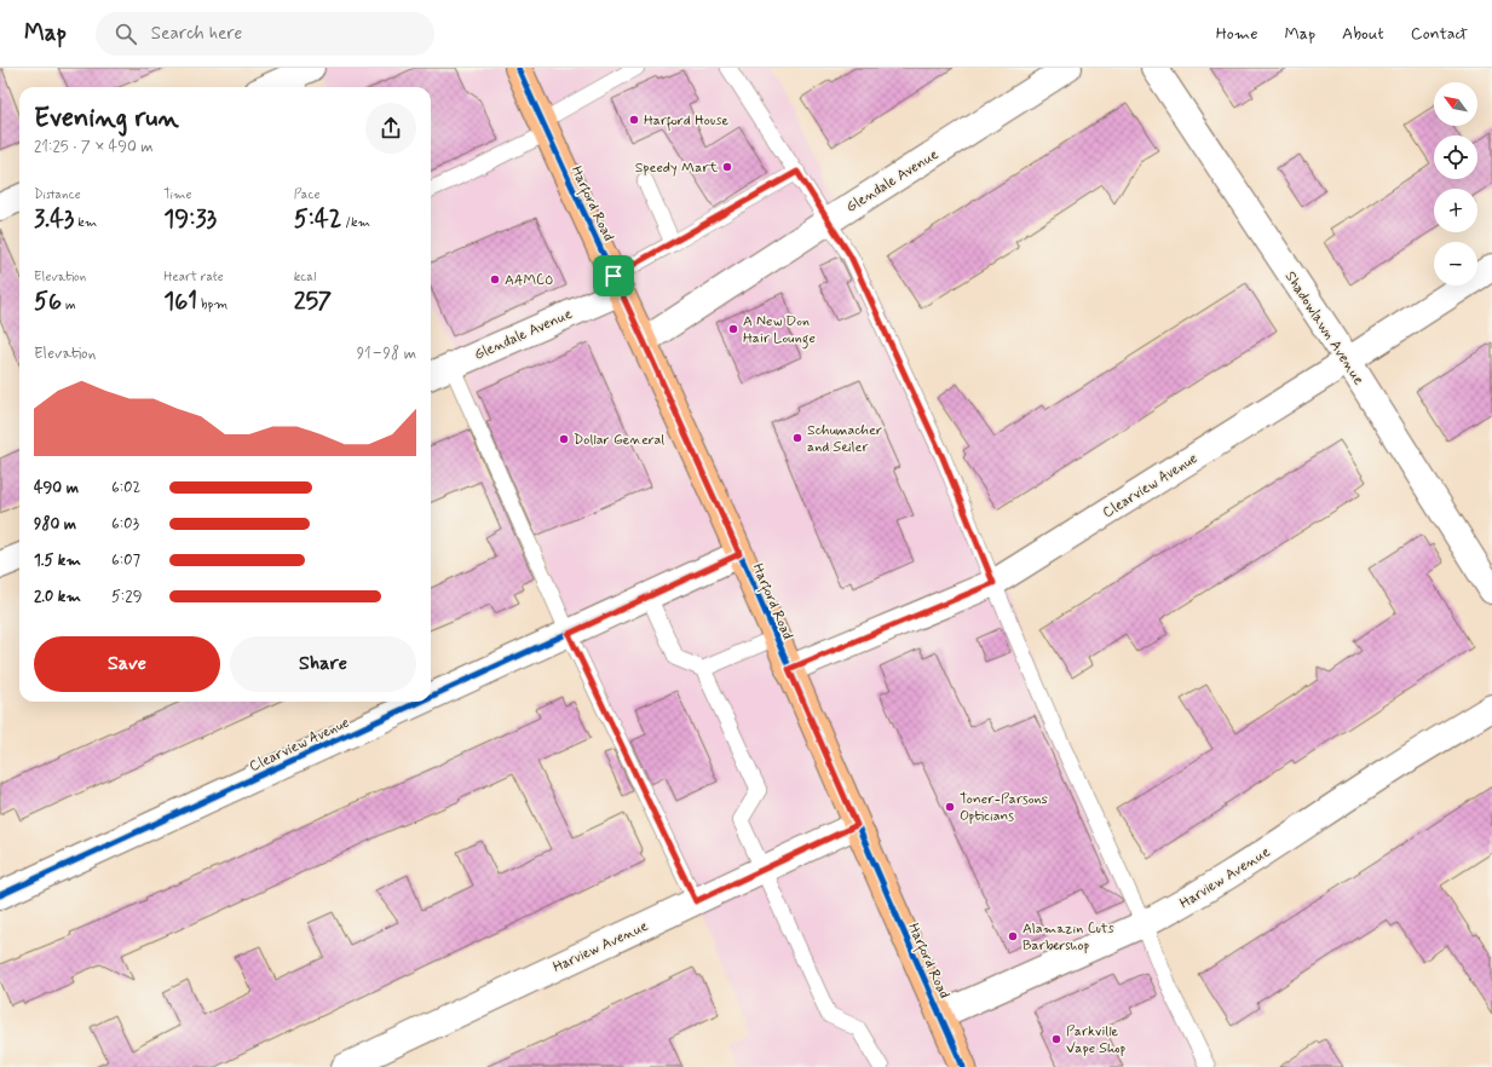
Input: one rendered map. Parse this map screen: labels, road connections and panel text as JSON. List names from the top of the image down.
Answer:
{
  "streets": {
    "main road": ["Harford Road"],
    "street": [
      "Glendale Avenue",
      "Shadowlawn Avenue",
      "Clearview Avenue",
      "Harview Avenue"
    ]
  },
  "crossings": [
    ["Glendale Avenue", "Harford Road"],
    ["Harford Road", "Clearview Avenue"],
    ["Harford Road", "Harview Avenue"],
    ["Shadowlawn Avenue", "Clearview Avenue"]
  ],
  "places": [
    "Harford House",
    "Speedy Mart",
    "AAMCO",
    "A New Don Hair Lounge",
    "Schumacher and Seiler",
    "Dollar General",
    "Toner-Parsons Opticians",
    "Alamazin Cuts Barbershop",
    "Parkville Vape Shop"
  ],
  "north": "top left",
  "page": {
    "header": "Map",
    "search": "Search here",
    "nav": [
      "Home",
      "Map",
      "About",
      "Contact"
    ],
    "map_buttons": ["+", "−"],
    "heading": ["Evening run", "21:25 · 7 × 490 m"],
    "stats": [
      ["Distance", "3.43 km"],
      ["Time", "19:33"],
      ["Pace", "5:42 /km"],
      ["Elevation", "56 m"],
      ["Heart rate", "161 bpm"],
      ["kcal", "257"]
    ],
    "chart": ["Elevation", "91–98 m"],
    "list": [
      {
        "name": "490 m",
        "note": "6:02"
      },
      {
        "name": "980 m",
        "note": "6:03"
      },
      {
        "name": "1.5 km",
        "note": "6:07"
      },
      {
        "name": "2.0 km",
        "note": "5:29"
      }
    ],
    "buttons": ["Save", "Share"]
  }
}
